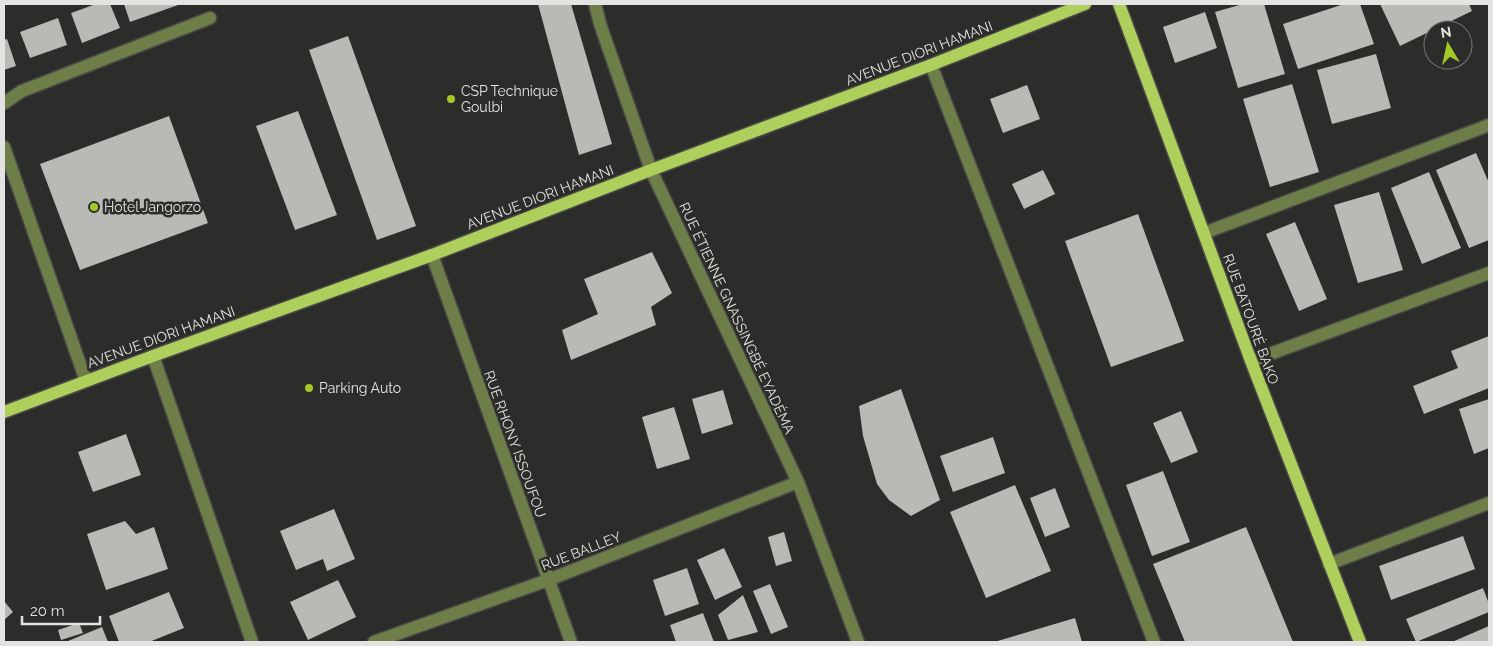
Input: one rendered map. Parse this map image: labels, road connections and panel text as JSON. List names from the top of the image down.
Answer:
{
  "streets": {
    "main road": ["AVENUE DIORI HAMANI", "RUE BATOURÉ BAKO"],
    "street": ["RUE ÉTIENNE GNASSINGBÉ EYADÉMA", "RUE RHONY ISSOUFOU", "RUE BALLEY"]
  },
  "crossings": [
    ["AVENUE DIORI HAMANI", "RUE ÉTIENNE GNASSINGBÉ EYADÉMA"],
    ["AVENUE DIORI HAMANI", "RUE RHONY ISSOUFOU"],
    ["RUE ÉTIENNE GNASSINGBÉ EYADÉMA", "RUE BALLEY"],
    ["RUE RHONY ISSOUFOU", "RUE BALLEY"]
  ],
  "places": ["CSP Technique Goulbi", "Hotel Jangorzo", "Parking Auto"],
  "scale_bar": "20 m",
  "north": "top"
}
